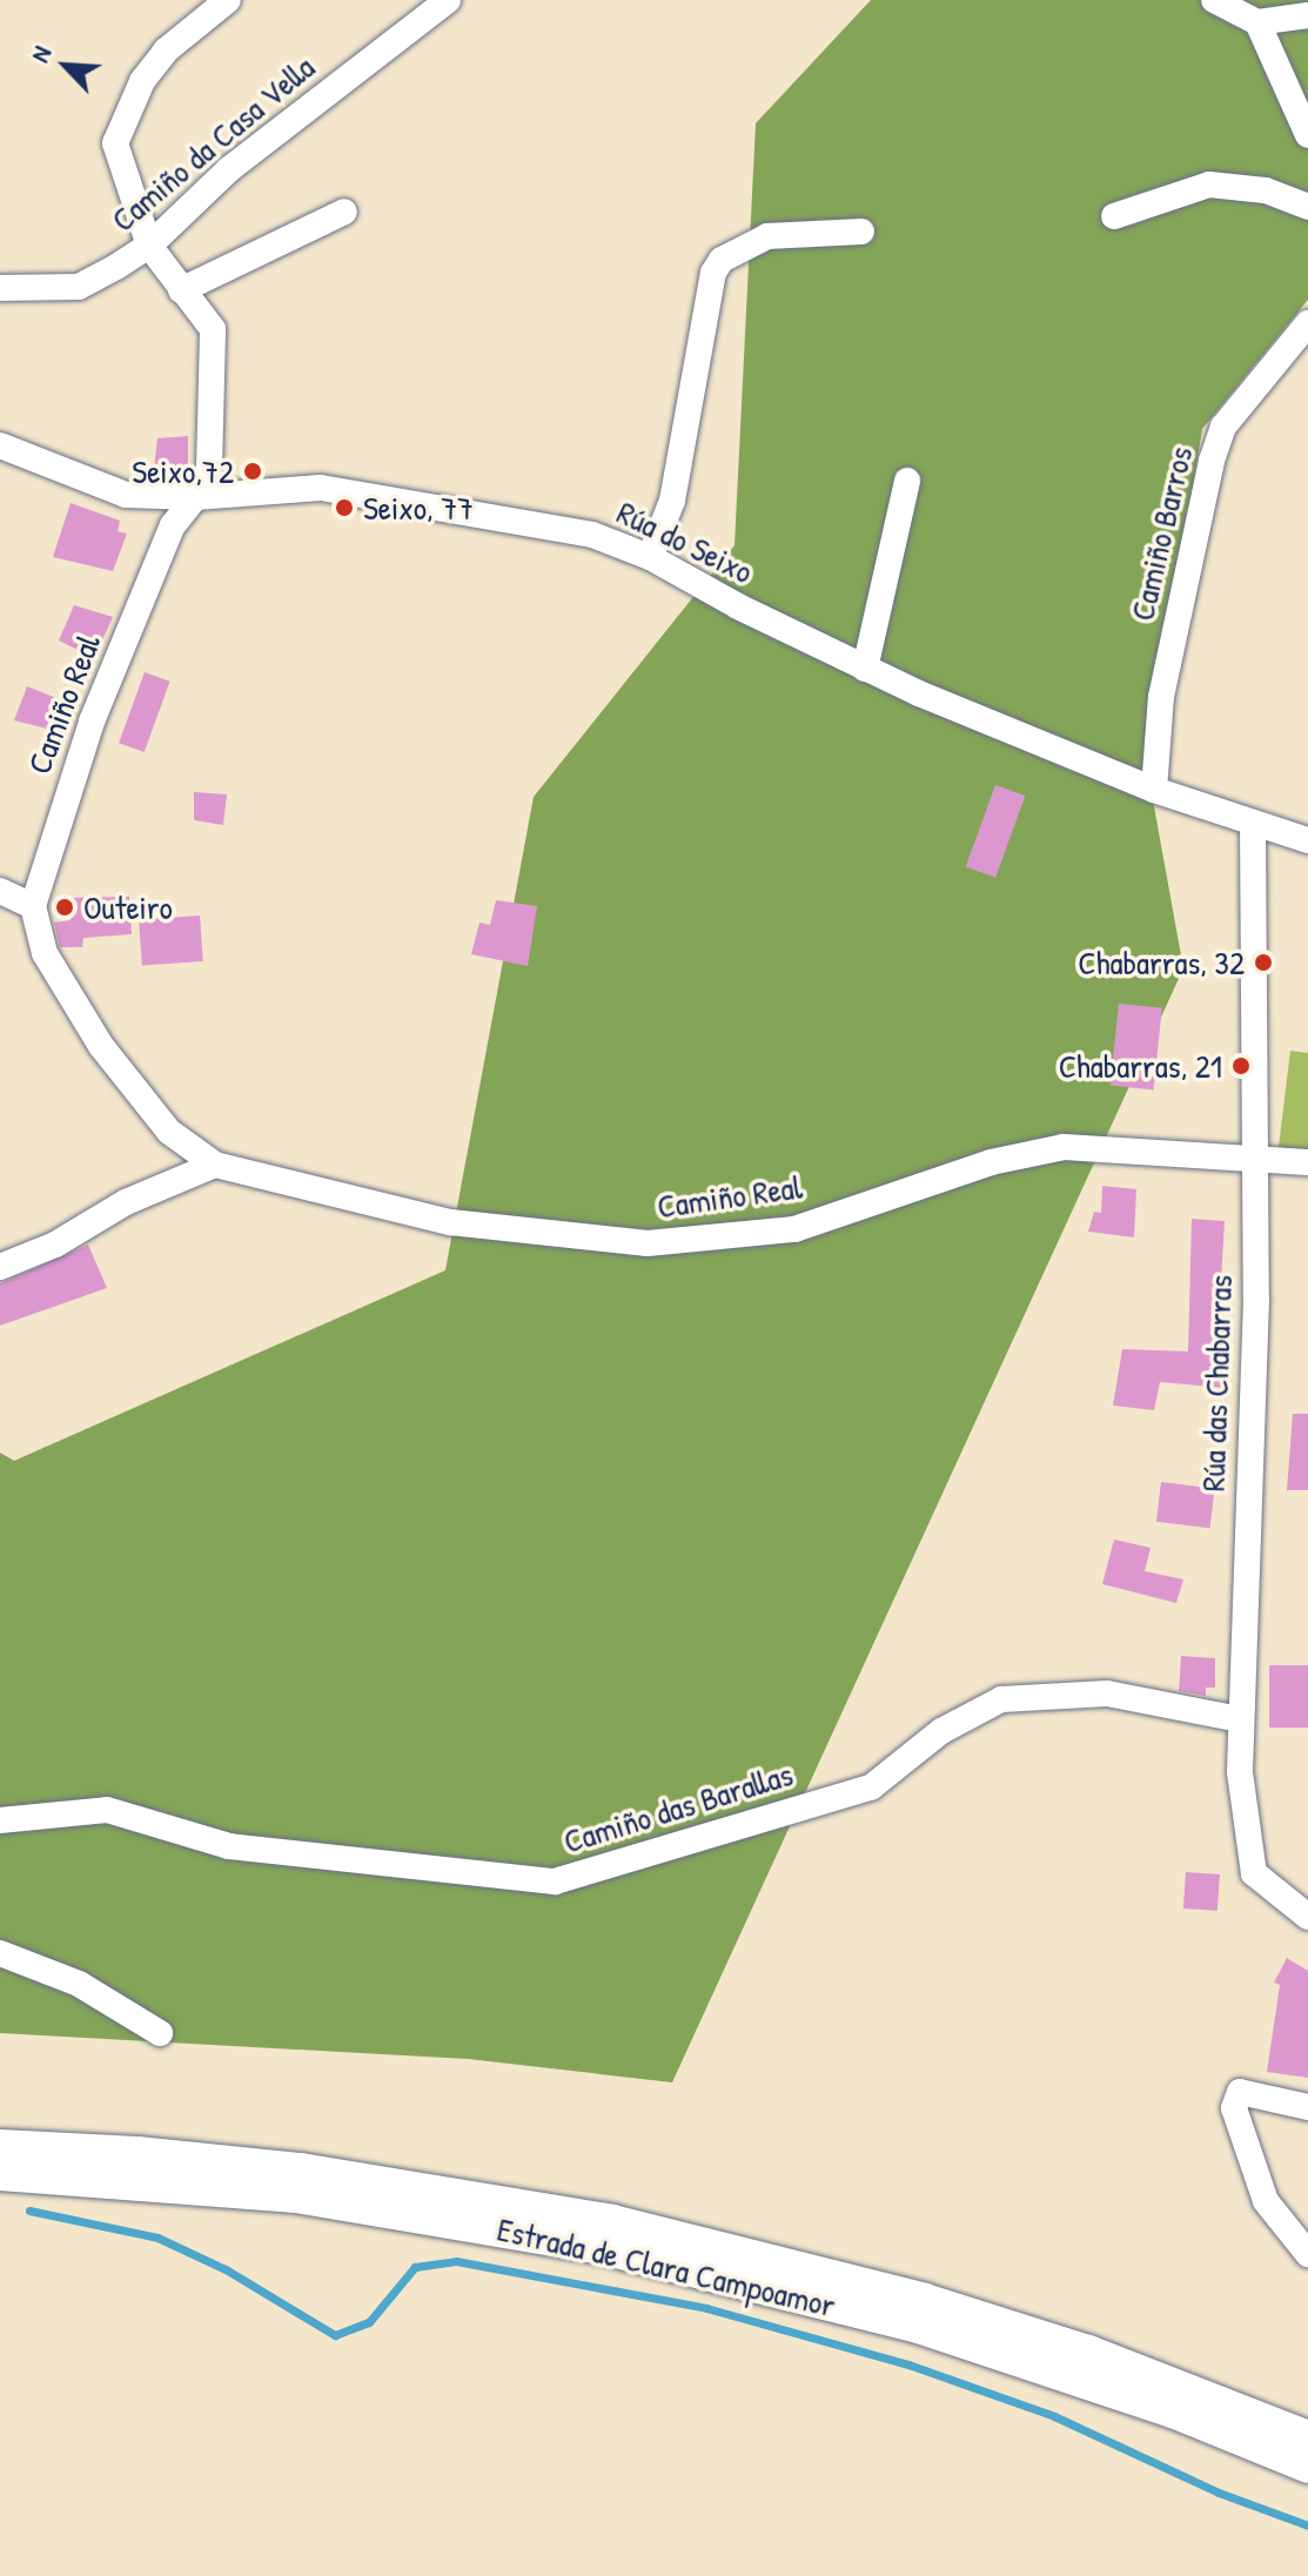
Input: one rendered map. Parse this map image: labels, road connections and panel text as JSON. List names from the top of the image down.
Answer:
{
  "streets": {
    "main road": ["Estrada de Clara Campoamor"],
    "street": [
      "Camiño da Casa Vella",
      "Camiño Barros",
      "Rúa do Seixo",
      "Camiño Real",
      "Rúa das Chabarras",
      "Camiño das Barallas"
    ]
  },
  "crossings": [
    ["Camiño da Casa Vella", "Camiño Real"],
    ["Camiño Barros", "Rúa do Seixo"],
    ["Rúa do Seixo", "Camiño Real"],
    ["Rúa do Seixo", "Rúa das Chabarras"],
    ["Camiño Real", "Rúa das Chabarras"],
    ["Rúa das Chabarras", "Camiño das Barallas"]
  ],
  "places": [
    "Seixo,72",
    "Seixo, 77",
    "Outeiro",
    "Chabarras, 32",
    "Chabarras, 21"
  ],
  "north": "top left"
}
